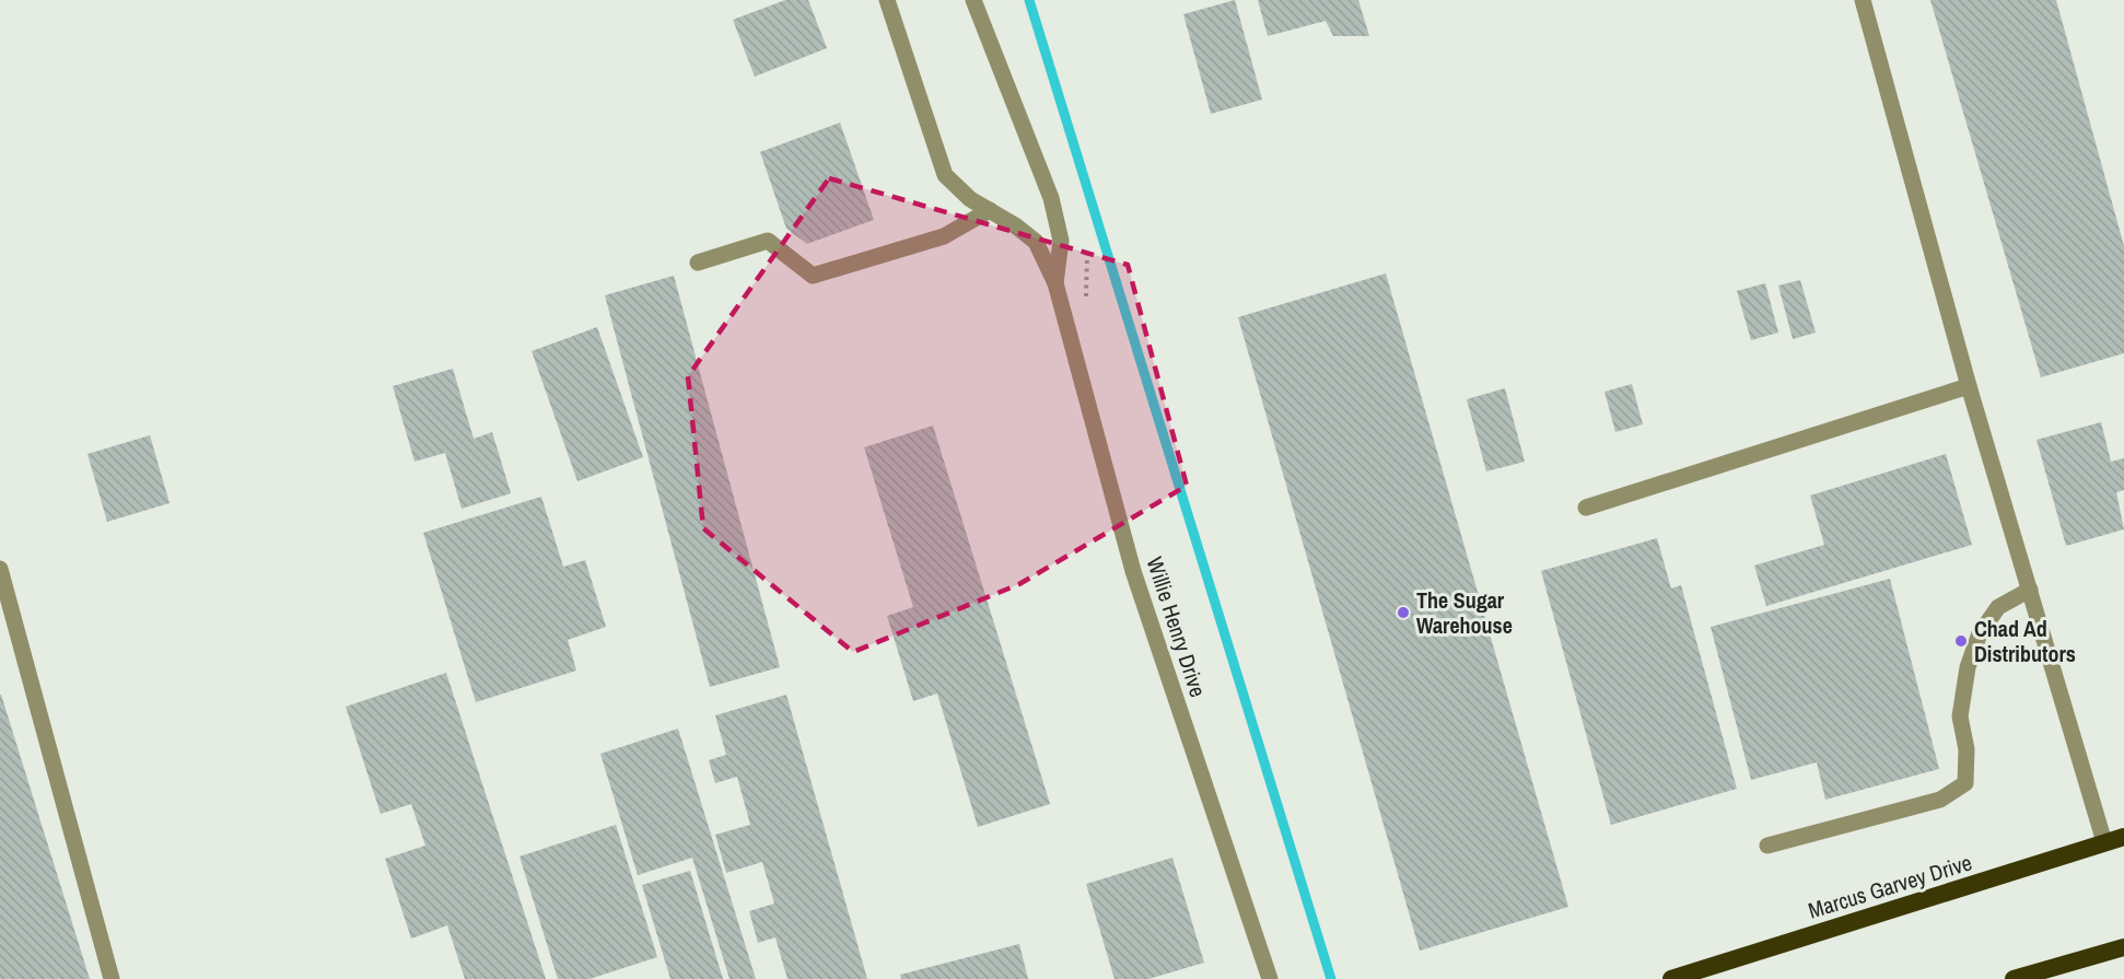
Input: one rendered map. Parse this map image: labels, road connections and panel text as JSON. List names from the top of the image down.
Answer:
{
  "streets": {
    "highway": ["Marcus Garvey Drive"],
    "street": ["Willie Henry Drive"]
  },
  "places": ["The Sugar Warehouse", "Chad Ad Distributors"]
}
